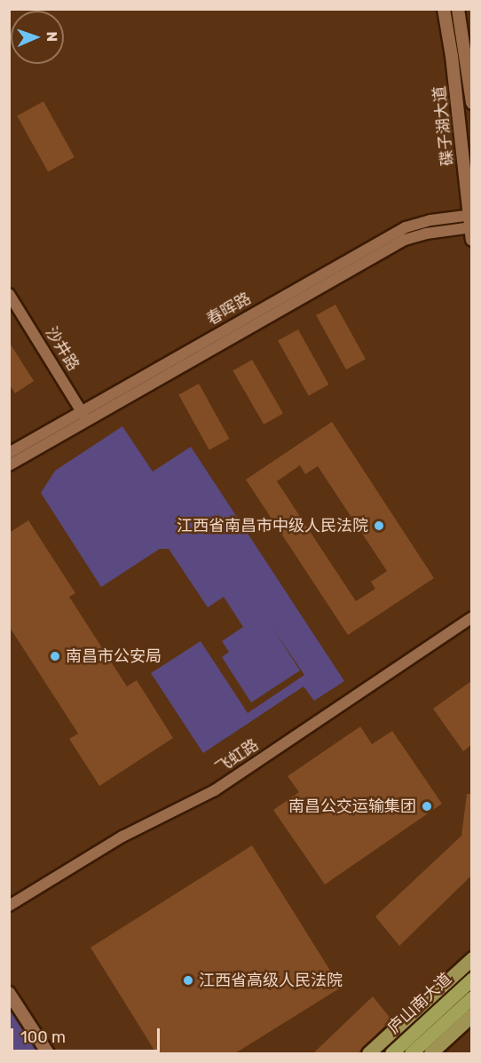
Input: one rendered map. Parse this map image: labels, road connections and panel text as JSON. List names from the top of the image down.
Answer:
{
  "streets": {
    "highway": ["庐山南大道"],
    "main road": ["碟子湖大道"],
    "street": ["春晖路", "沙井路", "飞虹路"]
  },
  "crossings": [
    ["碟子湖大道", "春晖路"],
    ["春晖路", "沙井路"]
  ],
  "places": [
    "江西省南昌市中级人民法院",
    "南昌市公安局",
    "南昌公交运输集团",
    "江西省高级人民法院"
  ],
  "scale_bar": "100 m",
  "north": "right"
}
